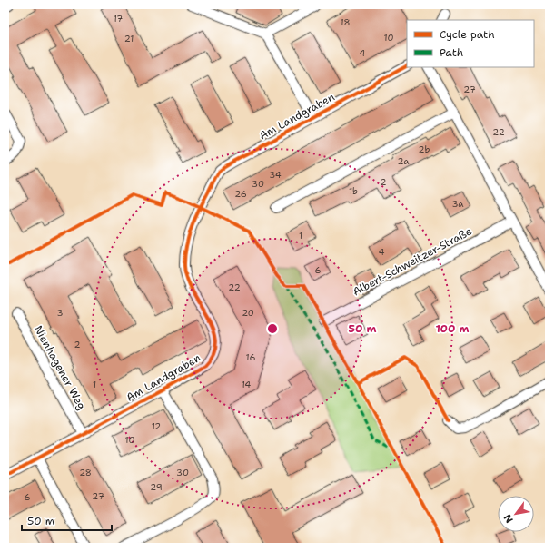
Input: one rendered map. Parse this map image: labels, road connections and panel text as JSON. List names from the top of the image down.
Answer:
{
  "streets": {
    "street": ["Am Landgraben", "Albert-Schweitzer-Straße", "Nienhagener Weg"]
  },
  "crossings": [
    ["Am Landgraben", "Nienhagener Weg"]
  ],
  "house_numbers": [
    "17",
    "18",
    "10",
    "21",
    "4",
    "27",
    "22",
    "2b",
    "2a",
    "34",
    "2",
    "30",
    "1b",
    "26",
    "3a",
    "1",
    "4",
    "6",
    "22",
    "3",
    "20",
    "2",
    "16",
    "1",
    "14",
    "12",
    "10",
    "28",
    "30",
    "29",
    "27",
    "6"
  ],
  "legend": ["Cycle path", "Path"],
  "scale_bar": "50 m",
  "north": "bottom left",
  "rings": ["50 m", "100 m"]
}
